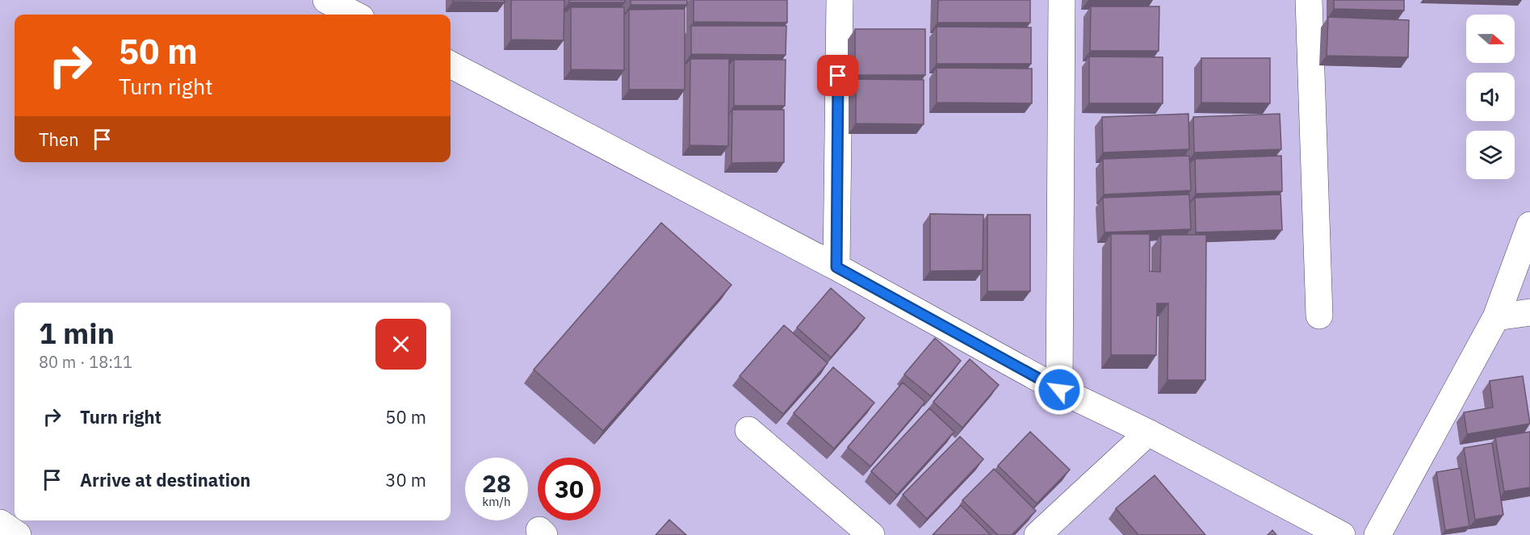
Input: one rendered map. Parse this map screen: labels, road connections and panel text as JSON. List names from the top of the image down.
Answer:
{
  "north": "right",
  "page": {
    "turn": ["50 m", "Turn right"],
    "then": "Then",
    "heading": ["1 min", "80 m · 18:11"],
    "list": [
      {
        "name": "Turn right",
        "value": "50 m"
      },
      {
        "name": "Arrive at destination",
        "value": "30 m"
      }
    ],
    "speed": "28 km/h",
    "limit": "30"
  }
}
